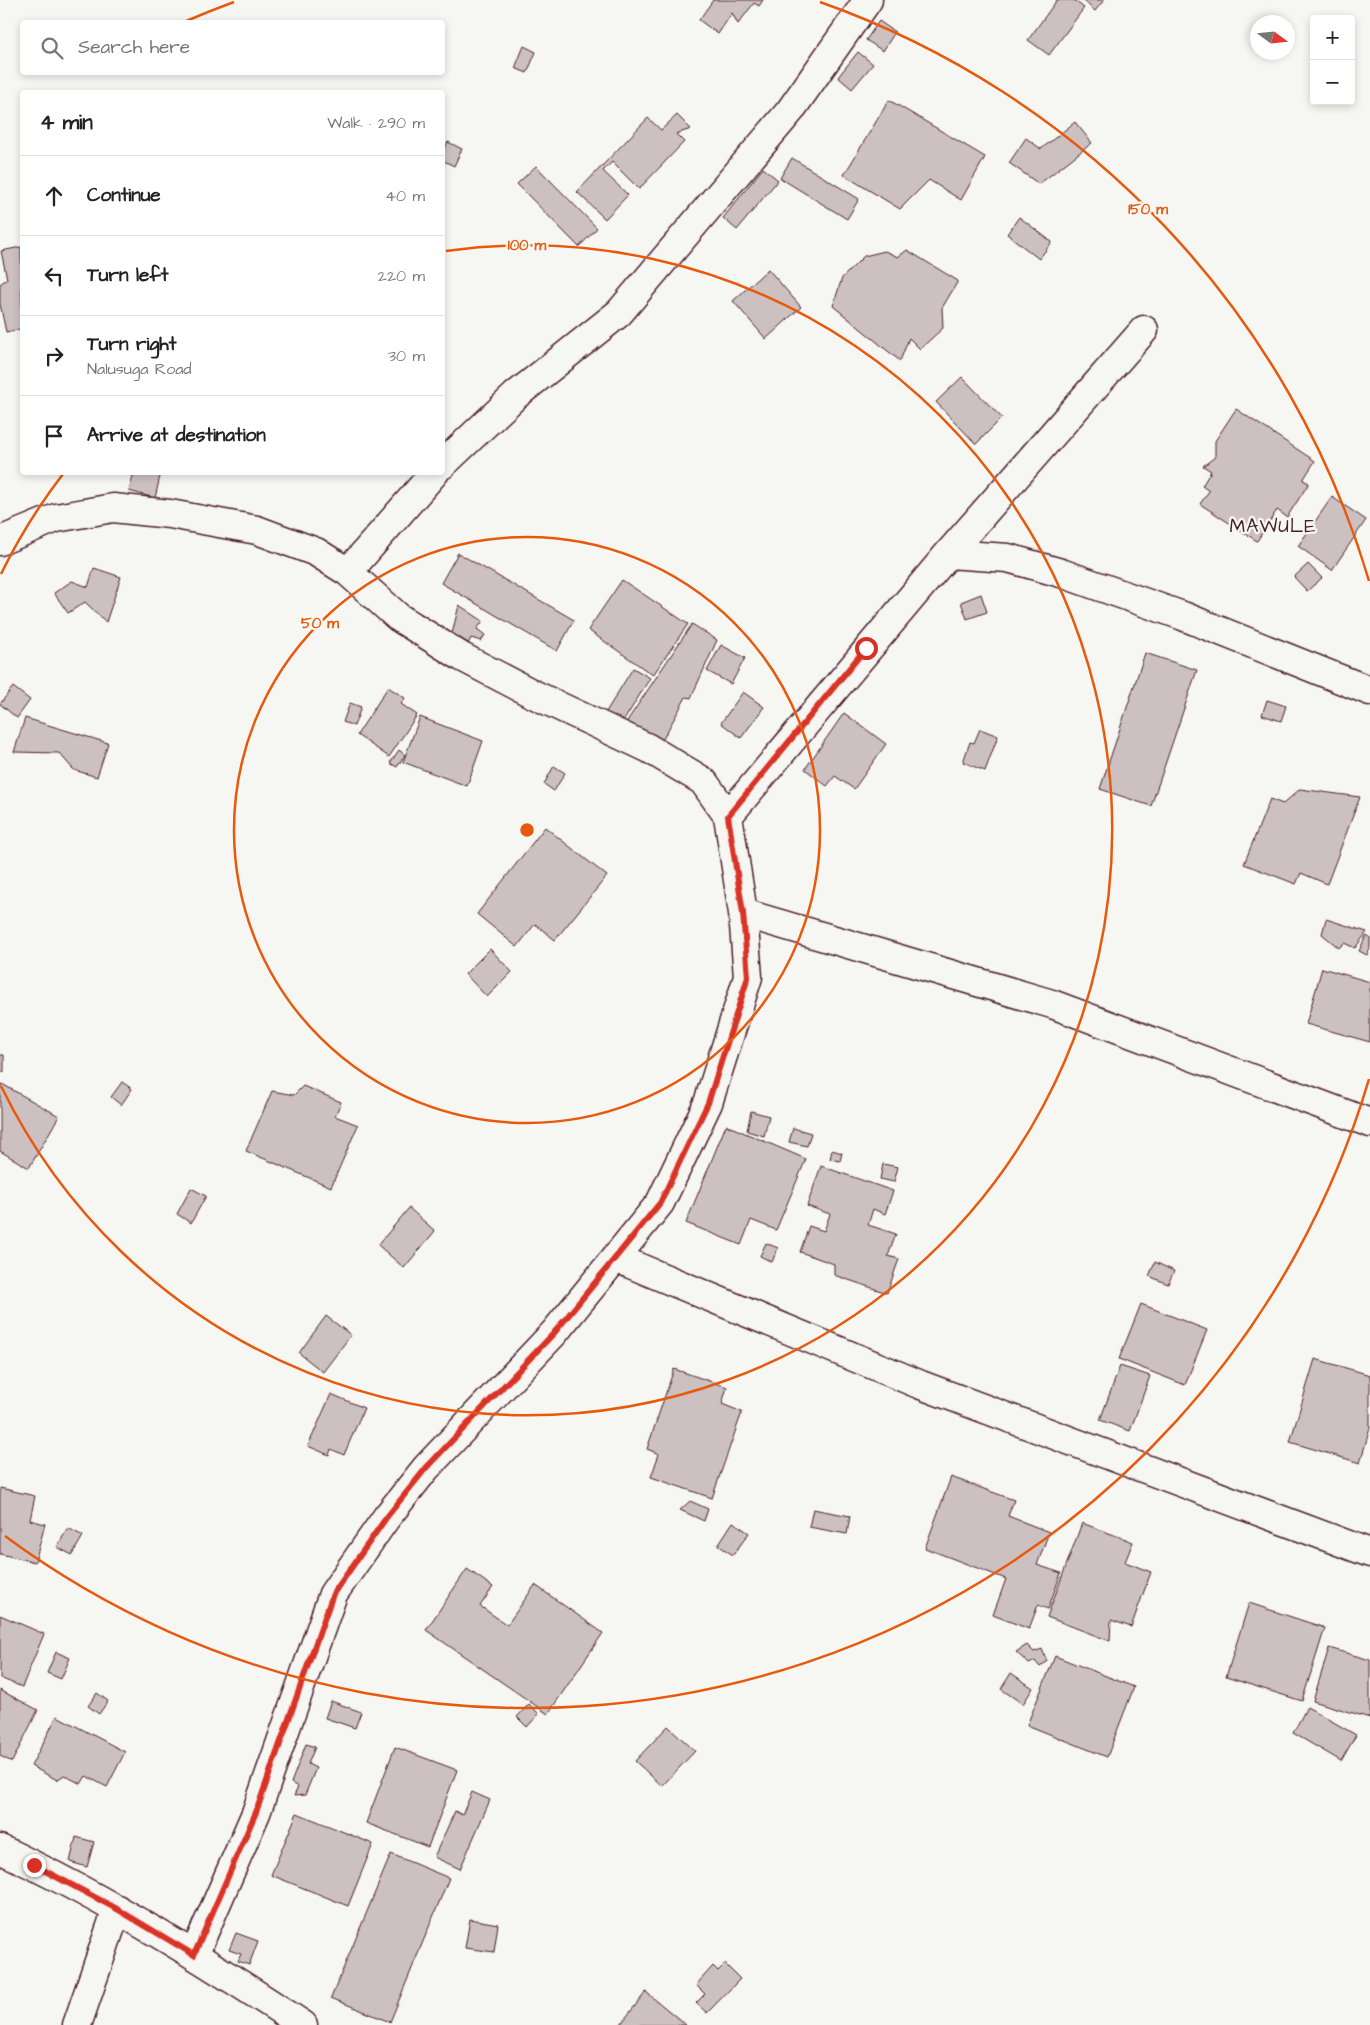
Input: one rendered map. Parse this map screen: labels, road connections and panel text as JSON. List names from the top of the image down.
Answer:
{
  "districts": ["MAWULE"],
  "north": "right",
  "page": {
    "map_buttons": ["+", "−"],
    "search": "Search here",
    "heading": ["4 min", "Walk · 290 m"],
    "list": [
      ["Continue", "40 m"],
      ["Turn left", "220 m"],
      ["Turn right", "Nalusuga Road", "30 m"],
      "Arrive at destination"
    ]
  },
  "rings": ["150 m", "100 m", "50 m"]
}
